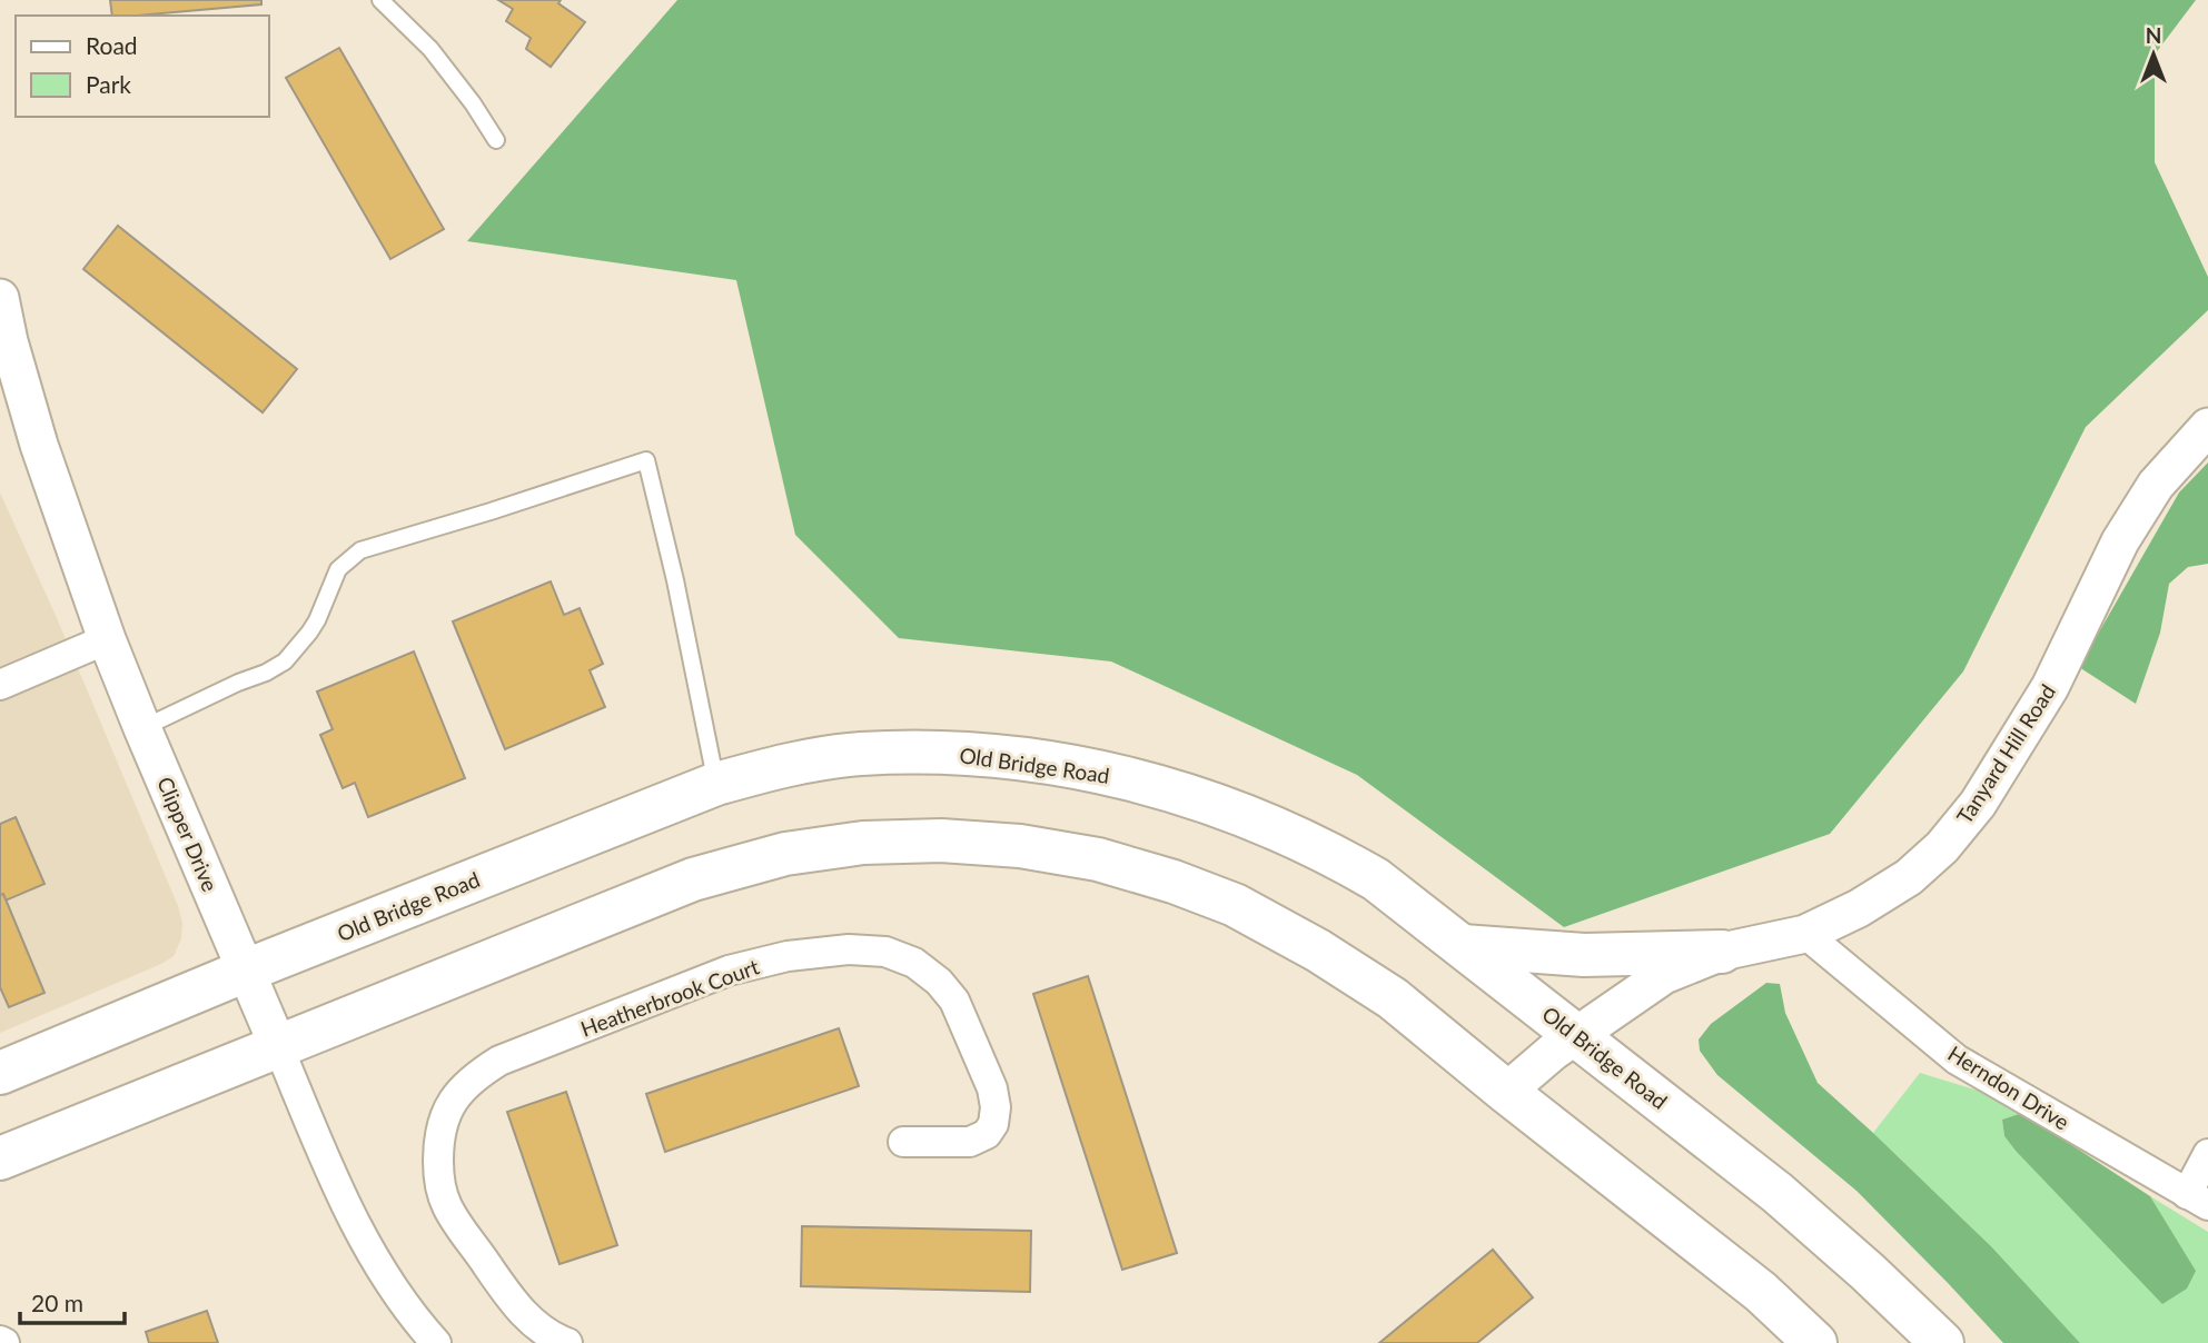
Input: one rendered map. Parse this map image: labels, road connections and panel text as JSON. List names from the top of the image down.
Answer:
{
  "streets": {
    "main road": ["Old Bridge Road"],
    "street": [
      "Tanyard Hill Road",
      "Clipper Drive",
      "Heatherbrook Court",
      "Herndon Drive"
    ]
  },
  "crossings": [
    ["Tanyard Hill Road", "Old Bridge Road"],
    ["Tanyard Hill Road", "Herndon Drive"],
    ["Old Bridge Road", "Clipper Drive"]
  ],
  "legend": ["Road", "Park"],
  "scale_bar": "20 m",
  "north": "top"
}
